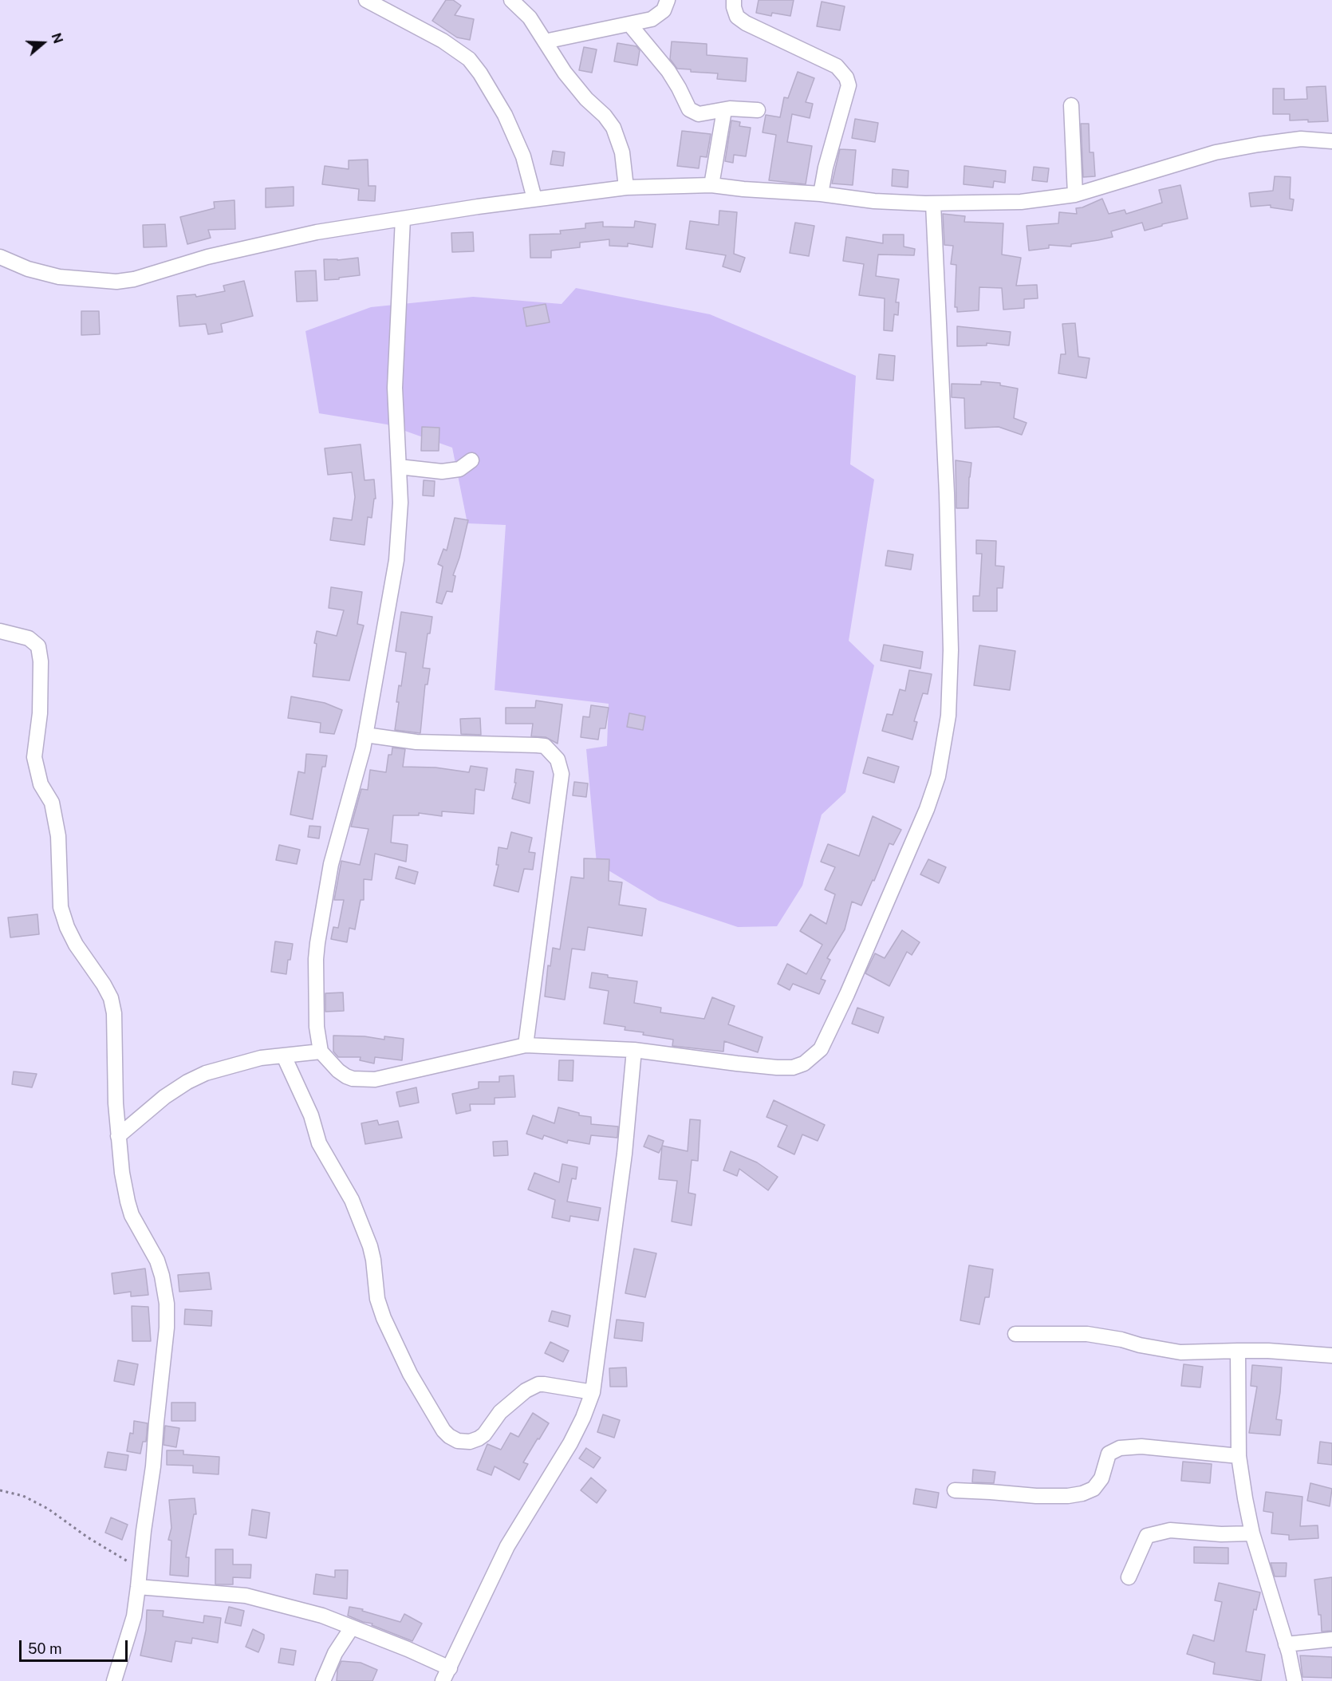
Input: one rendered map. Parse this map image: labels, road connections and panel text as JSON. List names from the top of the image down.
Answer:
{
  "scale_bar": "50 m",
  "north": "right"
}
